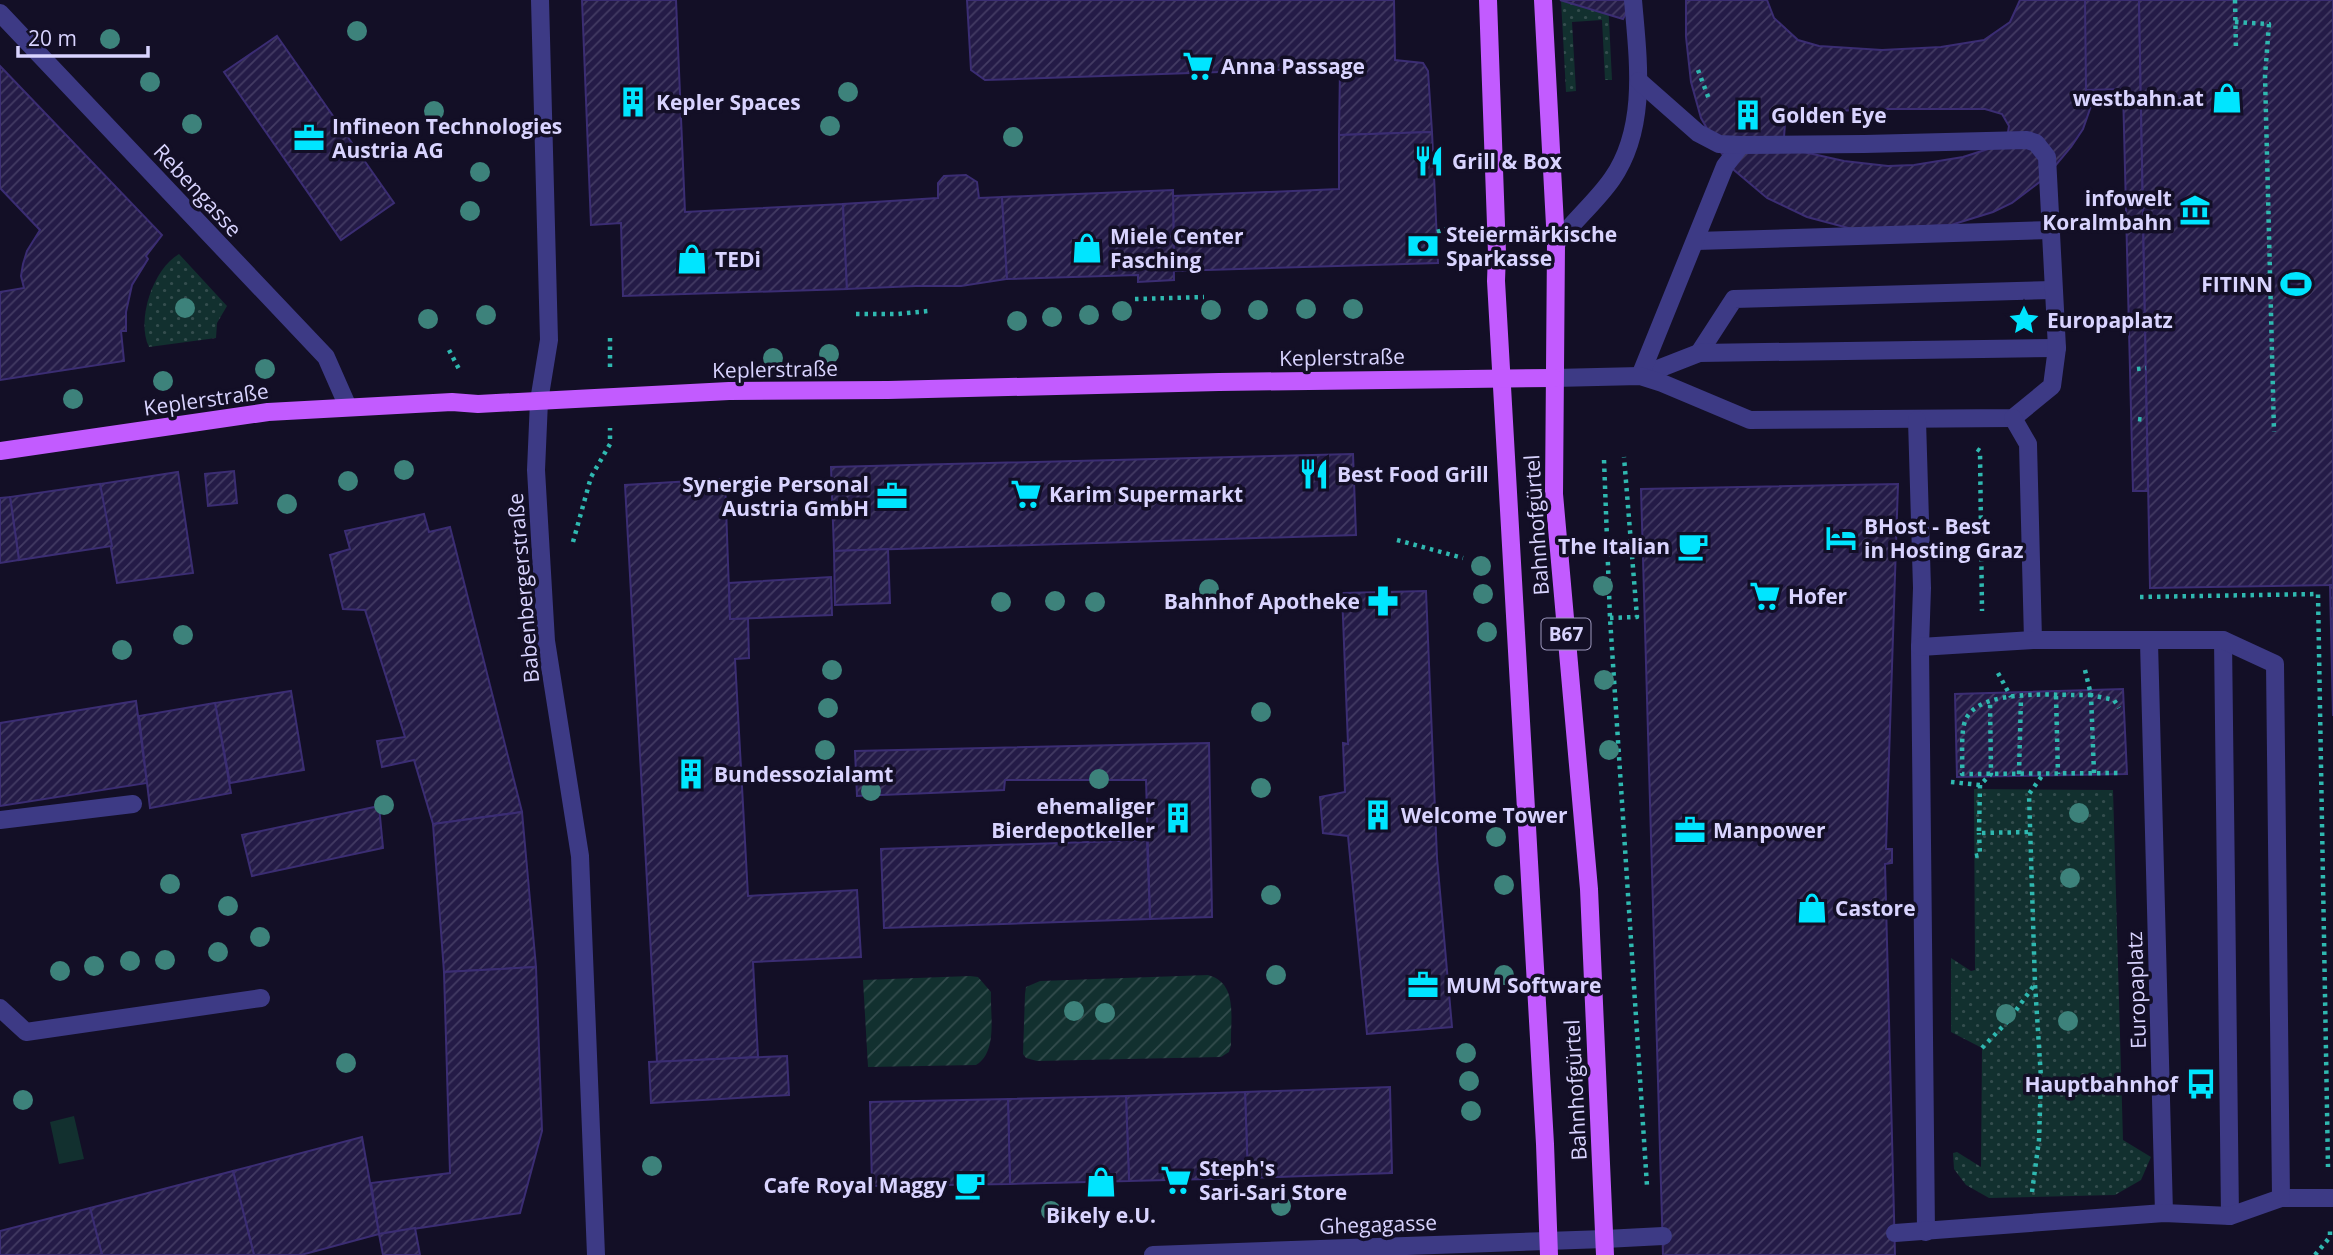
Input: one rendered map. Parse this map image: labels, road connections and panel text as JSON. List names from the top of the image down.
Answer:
{
  "streets": {
    "main road": ["Keplerstraße", "Bahnhofgürtel", "B67"],
    "street": [
      "Rebengasse",
      "Babenbergerstraße",
      "Europaplatz",
      "Ghegagasse"
    ]
  },
  "crossings": [
    ["Rebengasse", "Keplerstraße"],
    ["Keplerstraße", "Bahnhofgürtel"],
    ["Keplerstraße", "Babenbergerstraße"],
    ["Bahnhofgürtel", "Ghegagasse"]
  ],
  "places": {
    "supermarket": [
      "Anna Passage",
      "Karim Supermarkt",
      "Hofer",
      "Steph's Sari-Sari Store"
    ],
    "shop": [
      "westbahn.at",
      "Miele Center Fasching",
      "TEDi",
      "Castore",
      "Bikely e.U."
    ],
    "building": [
      "Kepler Spaces",
      "Golden Eye",
      "Bundessozialamt",
      "Welcome Tower",
      "ehemaliger Bierdepotkeller"
    ],
    "office": [
      "Infineon Technologies Austria AG",
      "Synergie Personal Austria GmbH",
      "Manpower",
      "MUM Software"
    ],
    "restaurant": ["Grill & Box", "Best Food Grill"],
    "museum": ["infowelt Koralmbahn"],
    "bank": ["Steiermärkische Sparkasse"],
    "sports": ["FITINN"],
    "place": ["Europaplatz"],
    "hotel": ["BHost - Best in Hosting Graz"],
    "cafe": ["The Italian", "Cafe Royal Maggy"],
    "pharmacy": ["Bahnhof Apotheke"],
    "bus stop": ["Hauptbahnhof"]
  },
  "scale_bar": "20 m"
}
